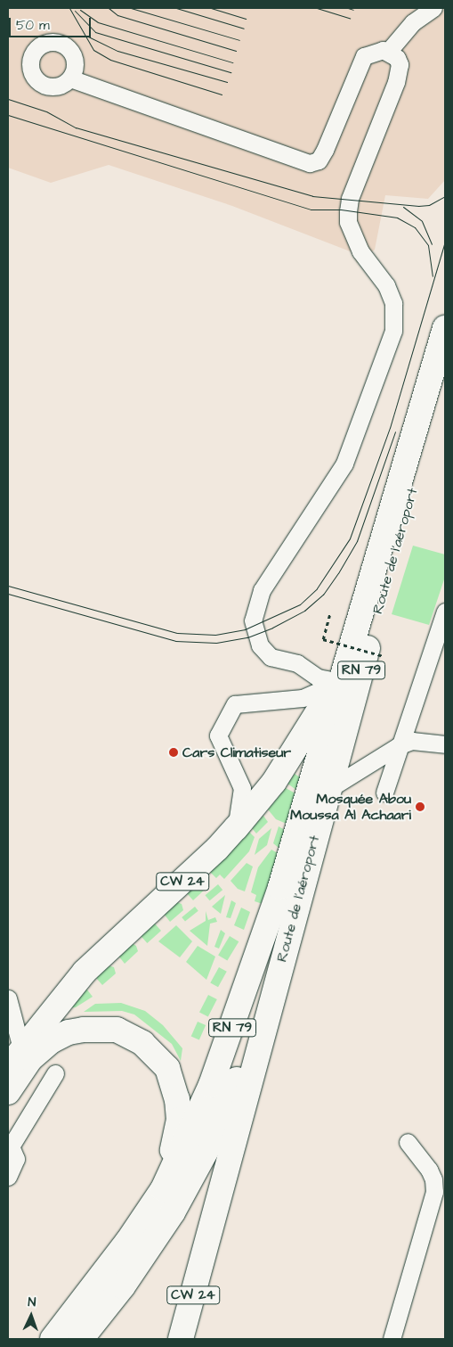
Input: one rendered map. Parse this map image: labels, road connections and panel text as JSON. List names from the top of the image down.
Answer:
{
  "streets": {
    "highway": ["Route de l'aéroport", "RN 79", "CW 24"]
  },
  "crossings": [
    ["Route de l'aéroport", "RN 79"],
    ["Route de l'aéroport", "CW 24"],
    ["RN 79", "CW 24"]
  ],
  "places": ["Cars Climatiseur", "Mosquée Abou Moussa Al Achaari"],
  "scale_bar": "50 m",
  "north": "top"
}
